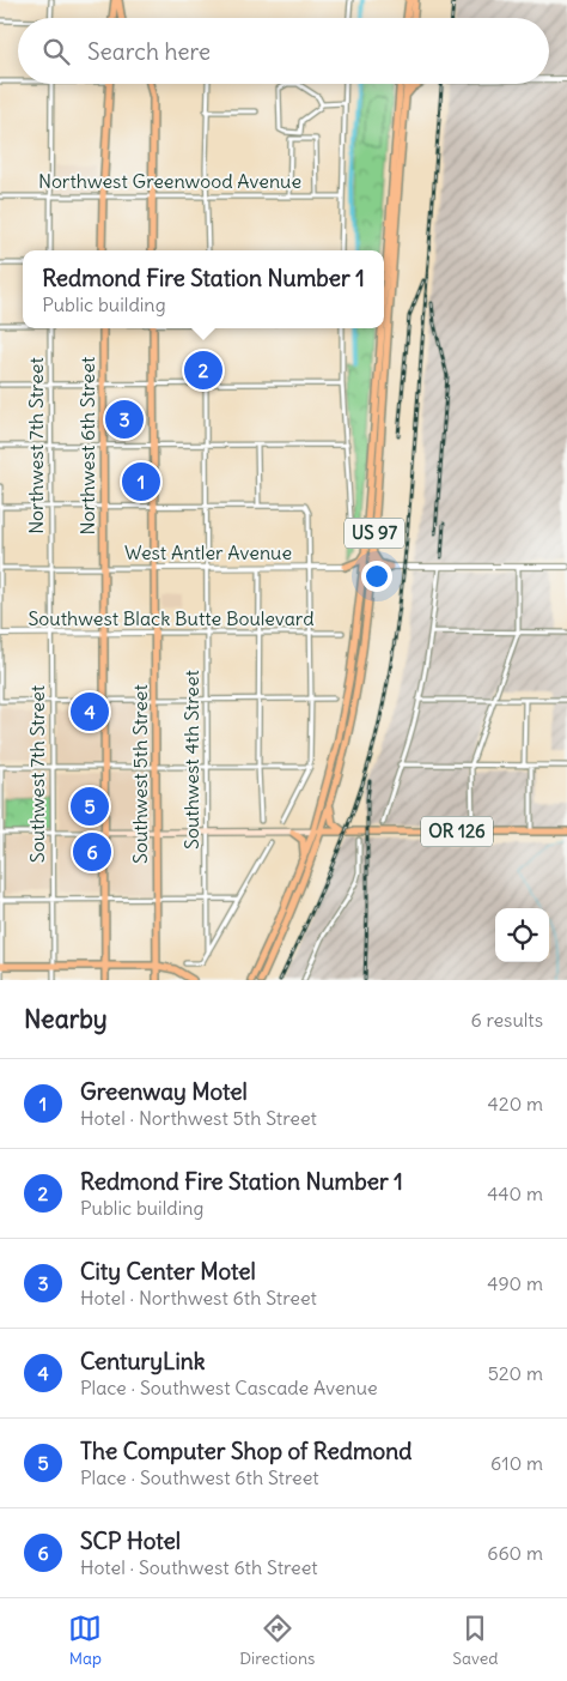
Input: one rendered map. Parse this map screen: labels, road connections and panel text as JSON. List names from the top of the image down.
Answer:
{
  "streets": {
    "main road": [
      "Northwest 6th Street",
      "US 97",
      "Southwest 5th Street",
      "OR 126"
    ],
    "street": [
      "Northwest Greenwood Avenue",
      "Northwest 7th Street",
      "West Antler Avenue",
      "Southwest Black Butte Boulevard",
      "Southwest 4th Street",
      "Southwest 7th Street"
    ]
  },
  "crossings": [
    ["Northwest 7th Street", "West Antler Avenue"],
    ["Northwest 7th Street", "Southwest 7th Street"],
    ["Northwest 6th Street", "West Antler Avenue"],
    ["Northwest 6th Street", "Southwest Black Butte Boulevard"],
    ["US 97", "OR 126"],
    ["West Antler Avenue", "Southwest 4th Street"],
    ["West Antler Avenue", "Southwest 7th Street"],
    ["West Antler Avenue", "Southwest 5th Street"],
    ["Southwest Black Butte Boulevard", "Southwest 4th Street"],
    ["Southwest Black Butte Boulevard", "Southwest 7th Street"],
    ["Southwest Black Butte Boulevard", "Southwest 5th Street"]
  ],
  "page": {
    "search": "Search here",
    "popup": ["Redmond Fire Station Number 1", "Public building"],
    "pins": [
      "2",
      "3",
      "1",
      "4",
      "5",
      "6"
    ],
    "heading": ["Nearby", "6 results"],
    "list": [
      {
        "mark": "1",
        "name": "Greenway Motel",
        "note": "Hotel · Northwest 5th Street",
        "value": "420 m"
      },
      {
        "mark": "2",
        "name": "Redmond Fire Station Number 1",
        "note": "Public building",
        "value": "440 m"
      },
      {
        "mark": "3",
        "name": "City Center Motel",
        "note": "Hotel · Northwest 6th Street",
        "value": "490 m"
      },
      {
        "mark": "4",
        "name": "CenturyLink",
        "note": "Place · Southwest Cascade Avenue",
        "value": "520 m"
      },
      {
        "mark": "5",
        "name": "The Computer Shop of Redmond",
        "note": "Place · Southwest 6th Street",
        "value": "610 m"
      },
      {
        "mark": "6",
        "name": "SCP Hotel",
        "note": "Hotel · Southwest 6th Street",
        "value": "660 m"
      }
    ],
    "nav": ["Map", "Directions", "Saved"]
  }
}
